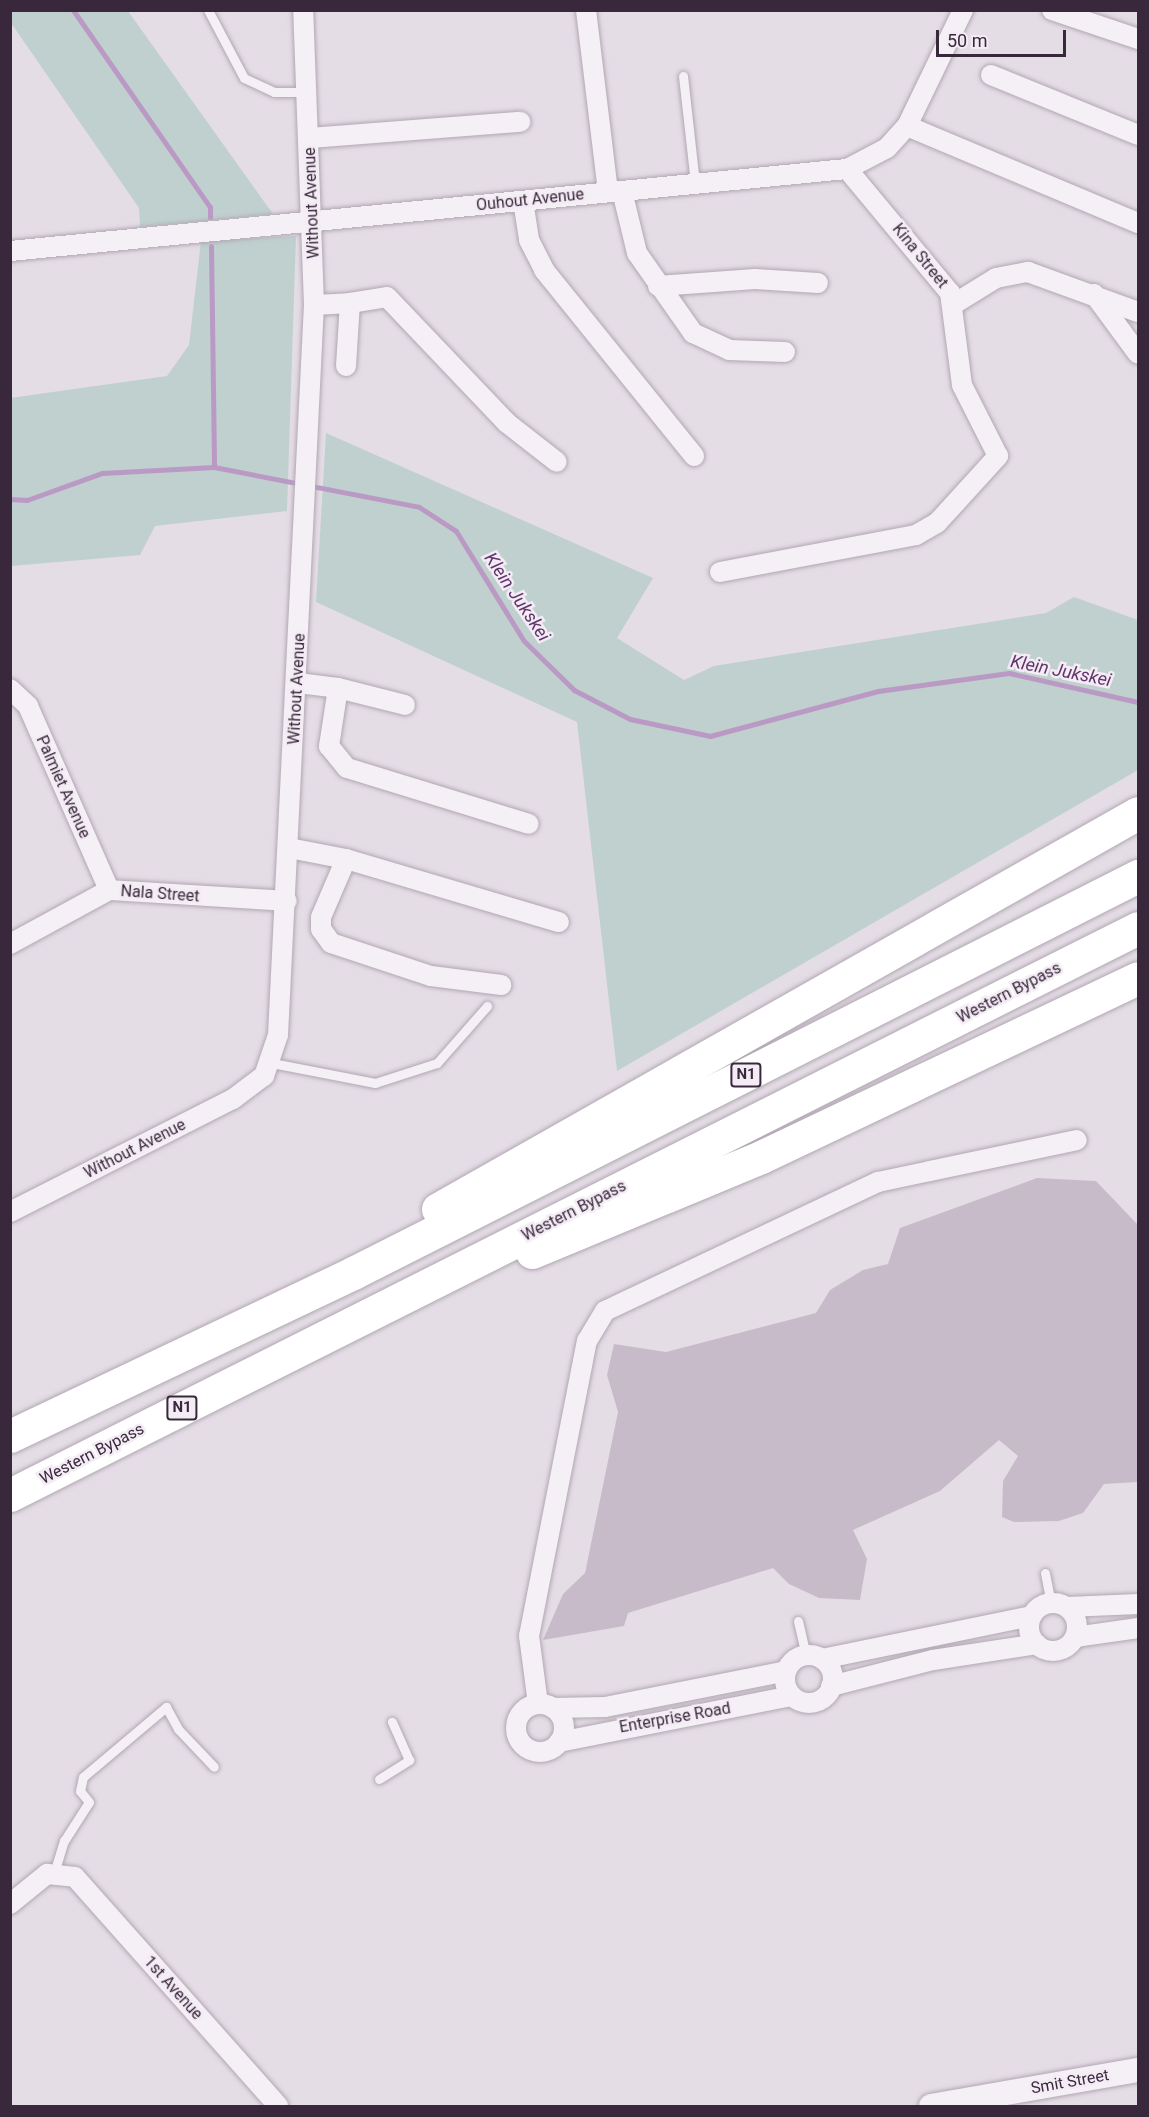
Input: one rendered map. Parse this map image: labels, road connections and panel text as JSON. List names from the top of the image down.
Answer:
{
  "streets": {
    "highway": ["Western Bypass", "N1"],
    "street": [
      "Ouhout Avenue",
      "Without Avenue",
      "Kina Street",
      "Palmiet Avenue",
      "Nala Street",
      "Enterprise Road",
      "1st Avenue",
      "Smit Street"
    ]
  },
  "crossings": [
    ["Ouhout Avenue", "Without Avenue"],
    ["Ouhout Avenue", "Kina Street"],
    ["Without Avenue", "Nala Street"],
    ["Palmiet Avenue", "Nala Street"]
  ],
  "water": ["Klein Jukskei"],
  "scale_bar": "50 m"
}
